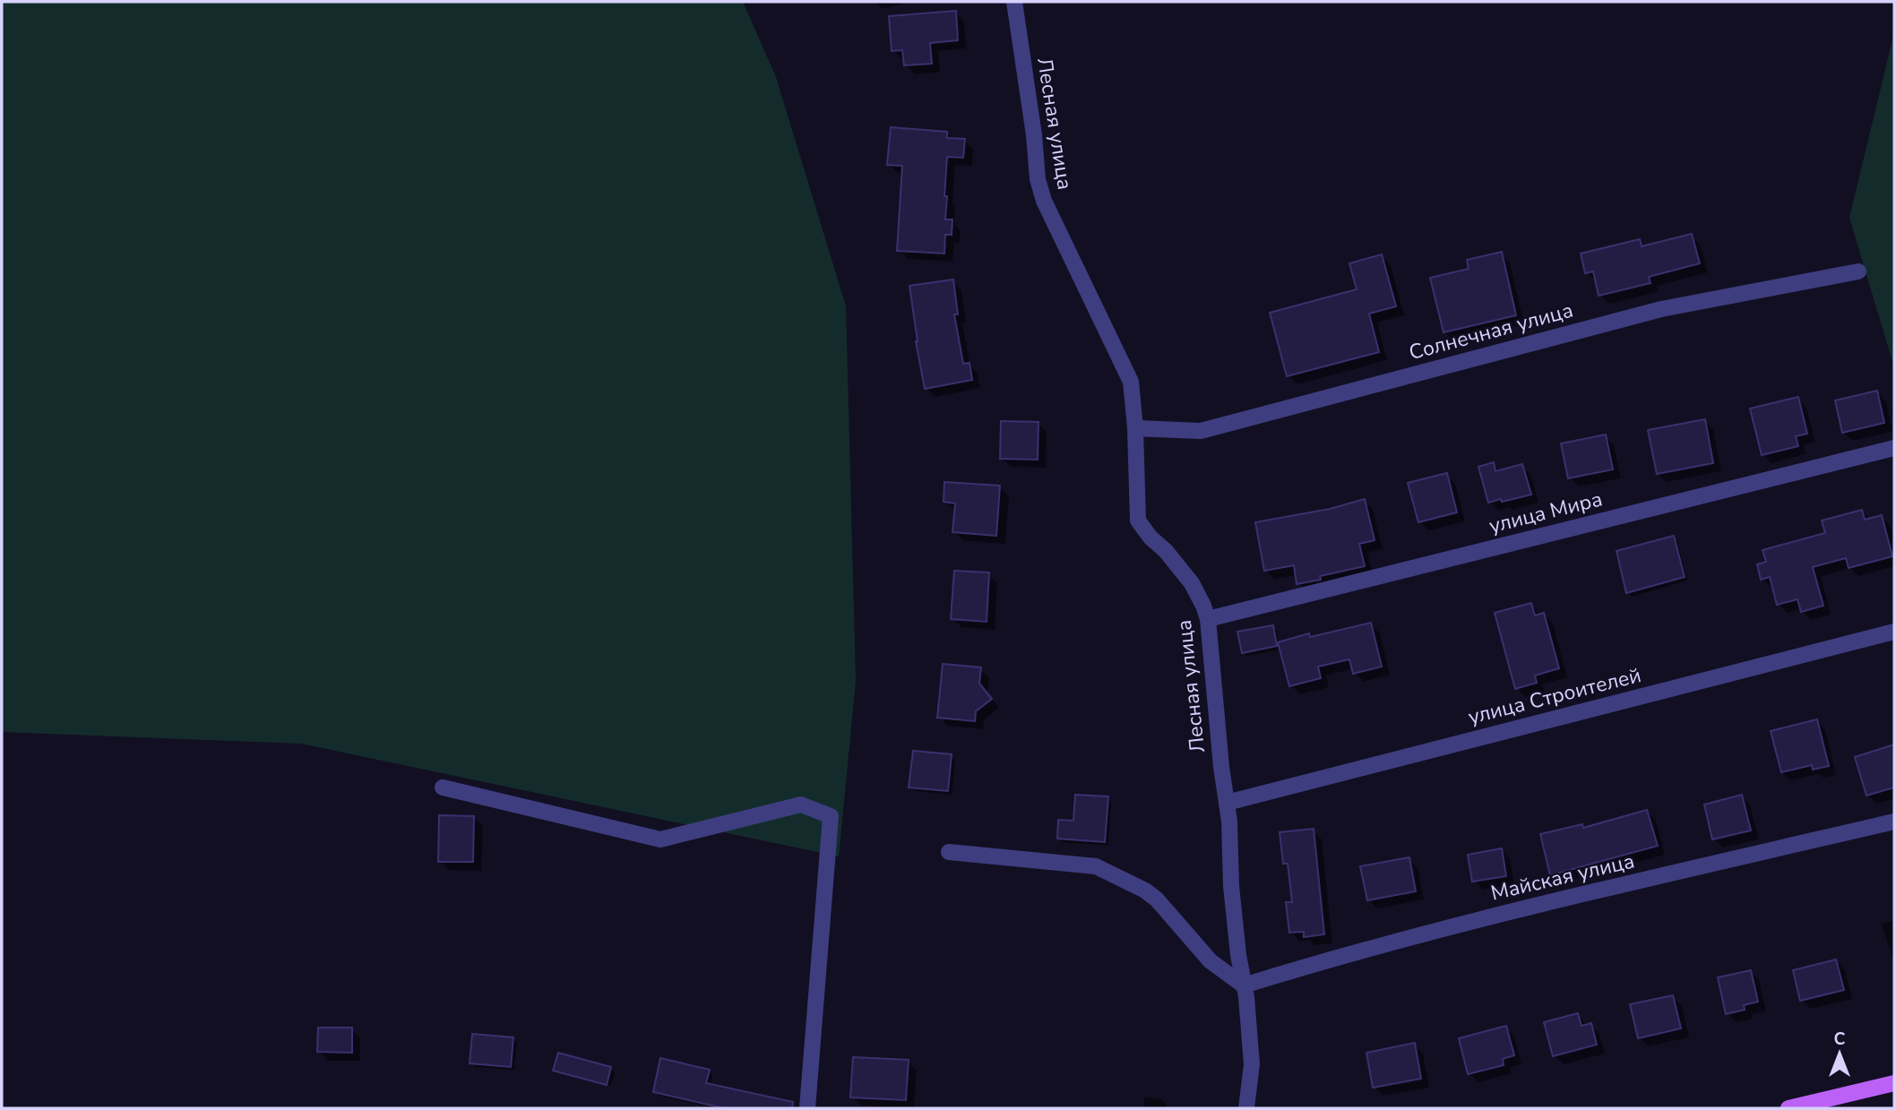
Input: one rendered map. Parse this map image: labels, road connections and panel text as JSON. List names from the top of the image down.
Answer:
{
  "streets": {
    "street": [
      "Лесная улица",
      "Солнечная улица",
      "улица Мира",
      "улица Строителей",
      "Майская улица"
    ]
  },
  "crossings": [
    ["Лесная улица", "Солнечная улица"],
    ["Лесная улица", "улица Мира"],
    ["Лесная улица", "улица Строителей"],
    ["Лесная улица", "Майская улица"]
  ],
  "north": "top"
}
